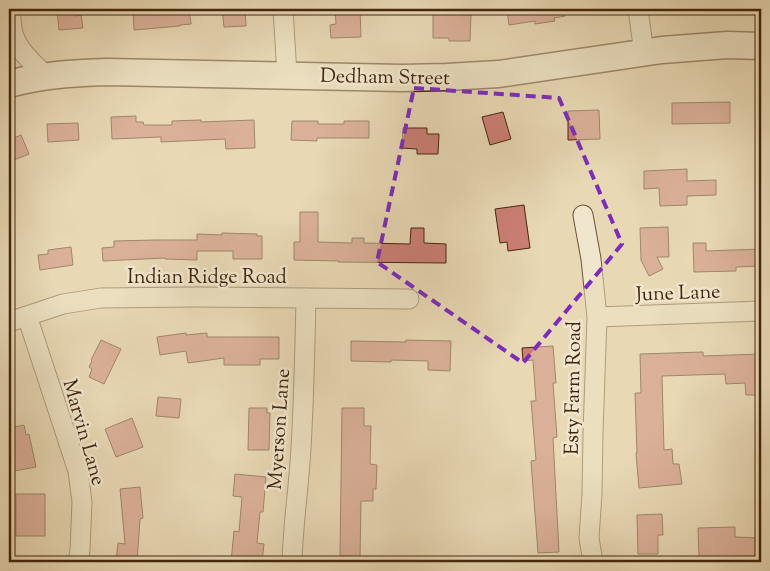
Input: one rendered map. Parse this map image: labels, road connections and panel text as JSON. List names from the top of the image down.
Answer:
{
  "streets": {
    "street": [
      "Dedham Street",
      "Indian Ridge Road",
      "June Lane",
      "Esty Farm Road",
      "Myerson Lane",
      "Marvin Lane"
    ]
  },
  "crossings": [
    ["Indian Ridge Road", "Myerson Lane"],
    ["Indian Ridge Road", "Marvin Lane"],
    ["June Lane", "Esty Farm Road"]
  ]
}
